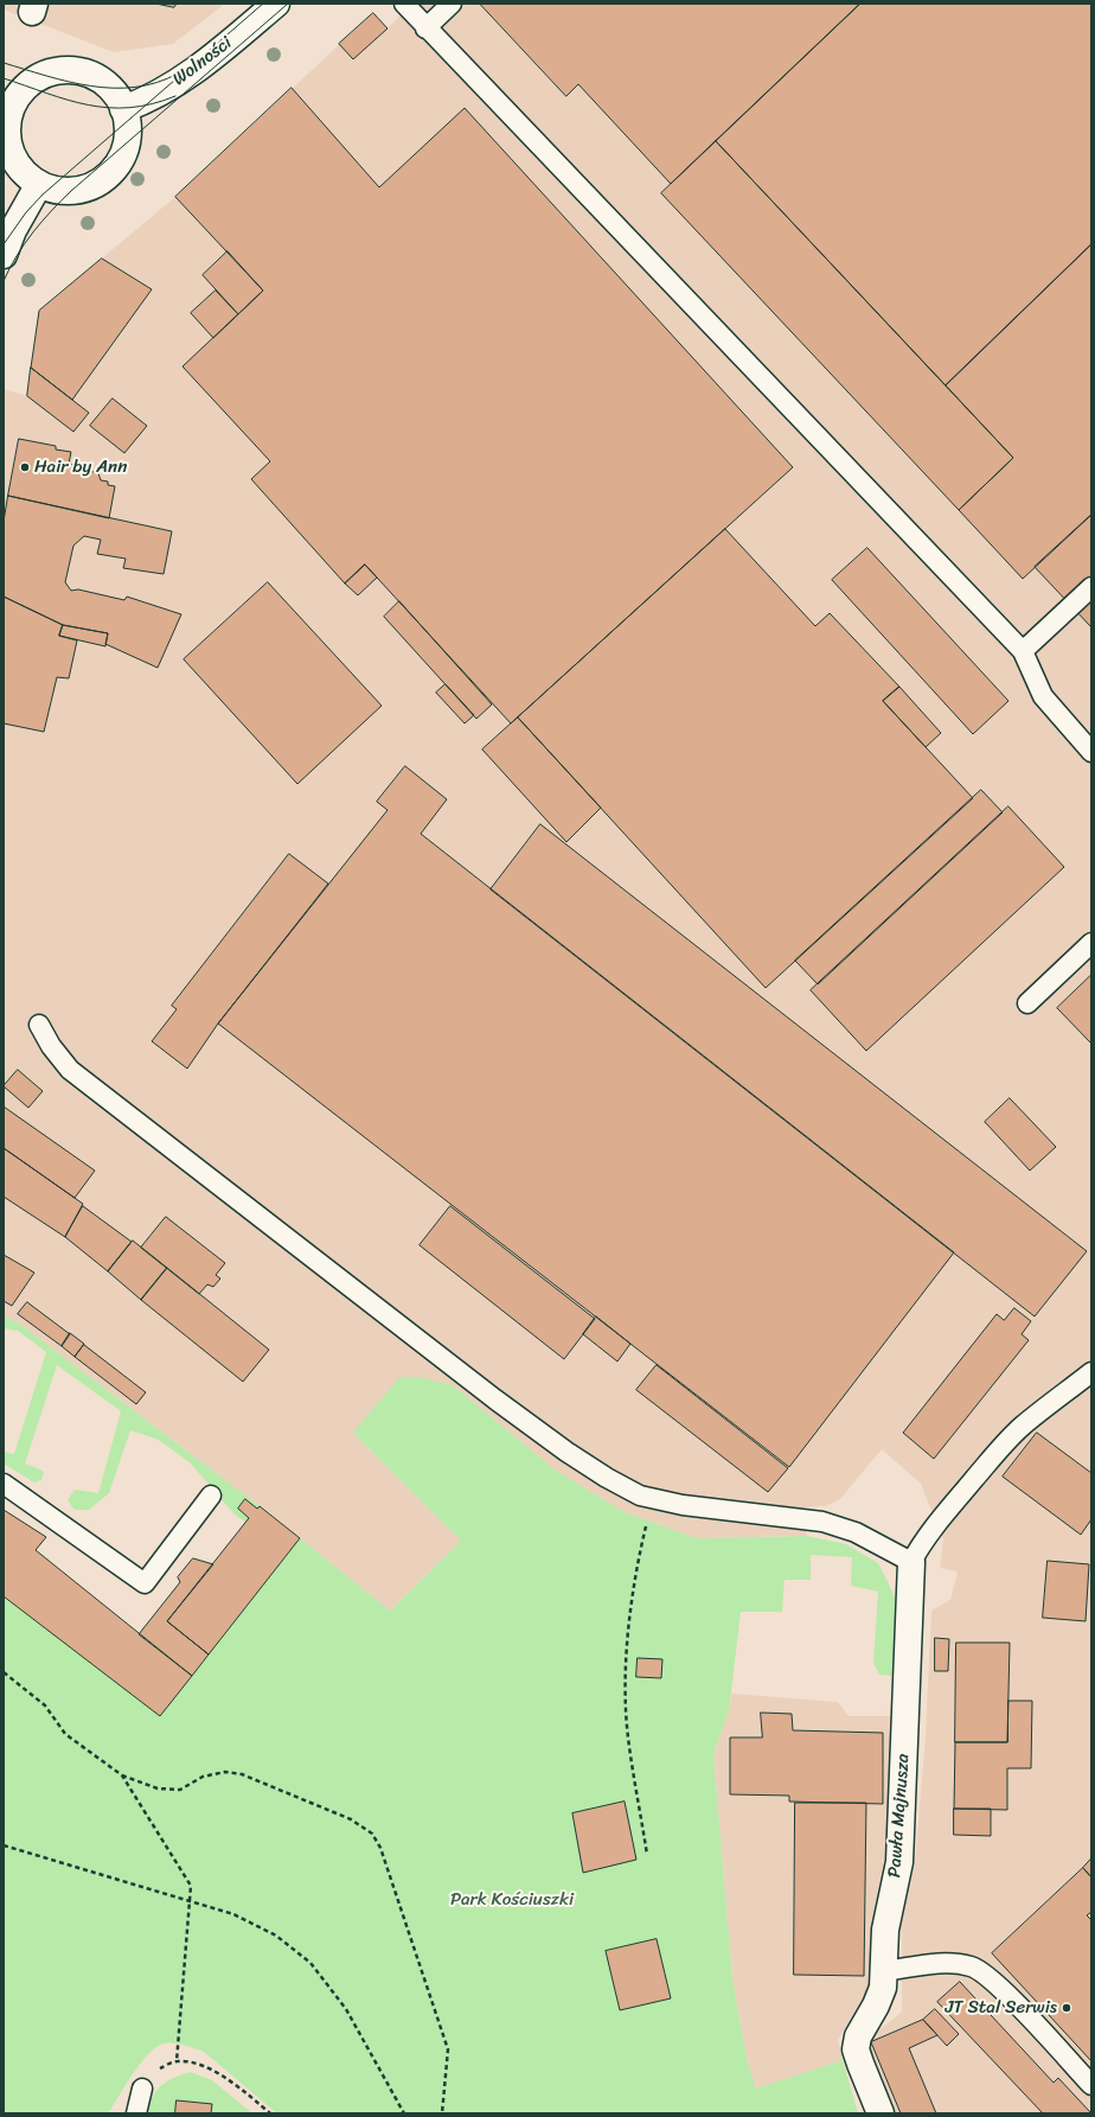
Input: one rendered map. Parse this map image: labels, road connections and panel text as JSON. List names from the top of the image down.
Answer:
{
  "streets": {
    "street": ["Wolności", "Pawła Majnusza"]
  },
  "parks": ["Park Kościuszki"],
  "places": ["Hair by Ann", "JT Stal Serwis"]
}
